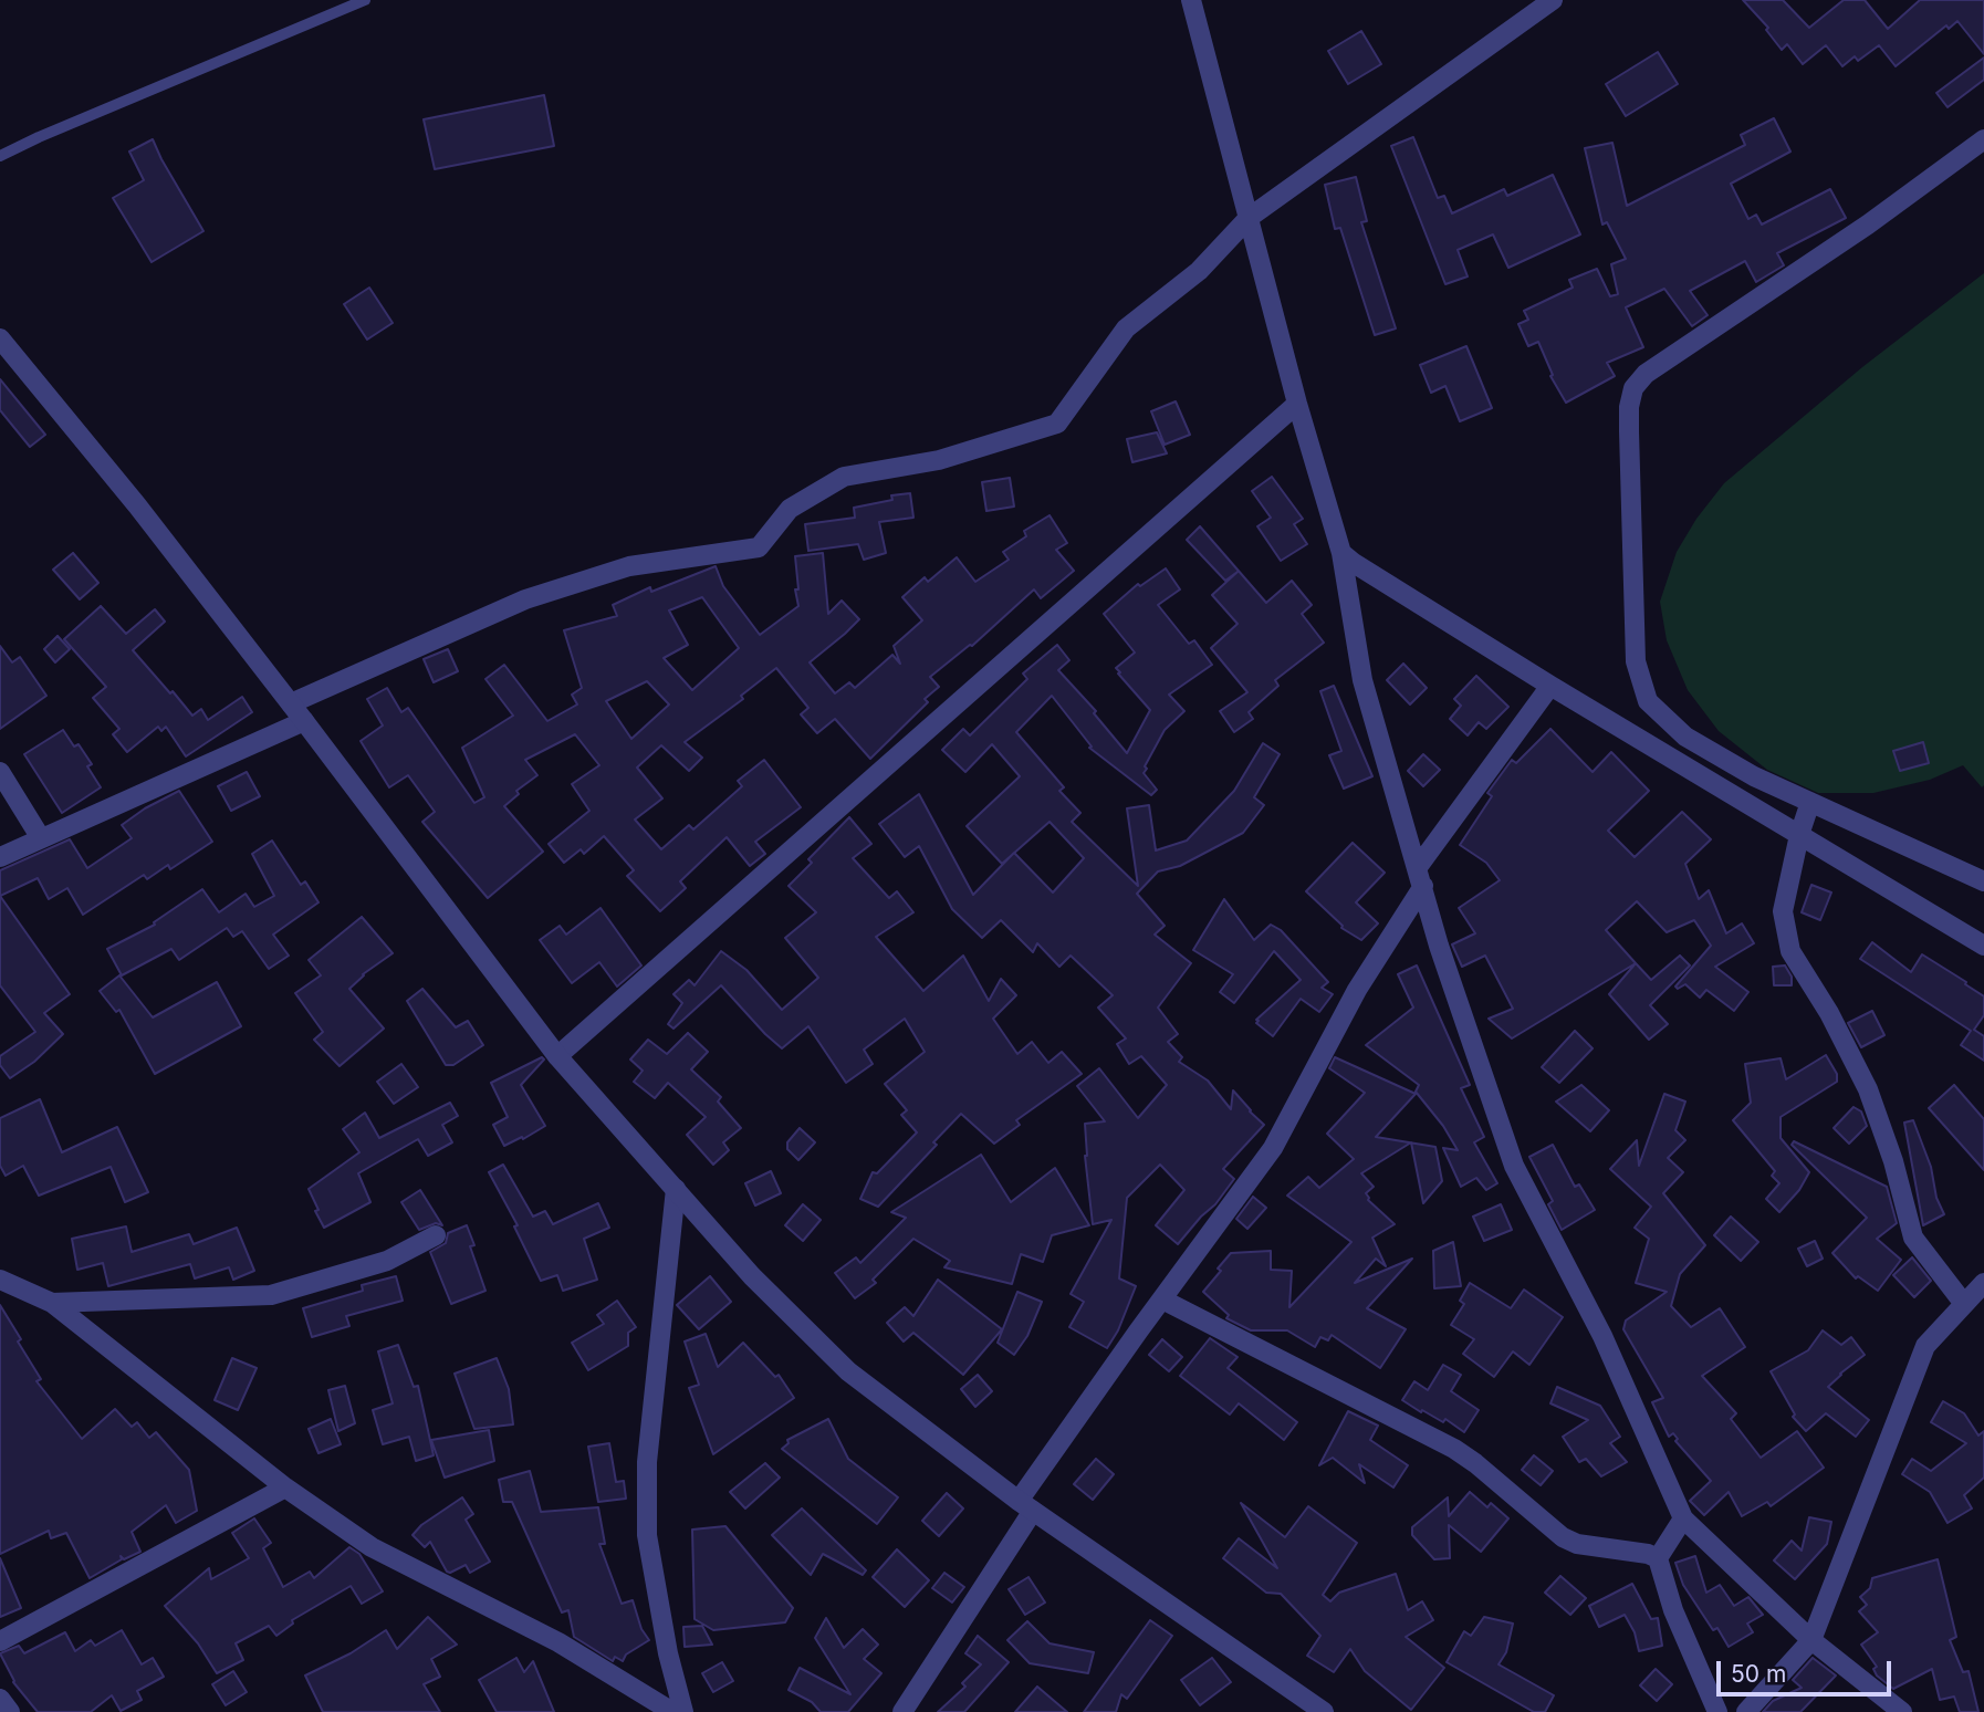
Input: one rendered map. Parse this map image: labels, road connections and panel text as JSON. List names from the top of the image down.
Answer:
{
  "scale_bar": "50 m"
}
